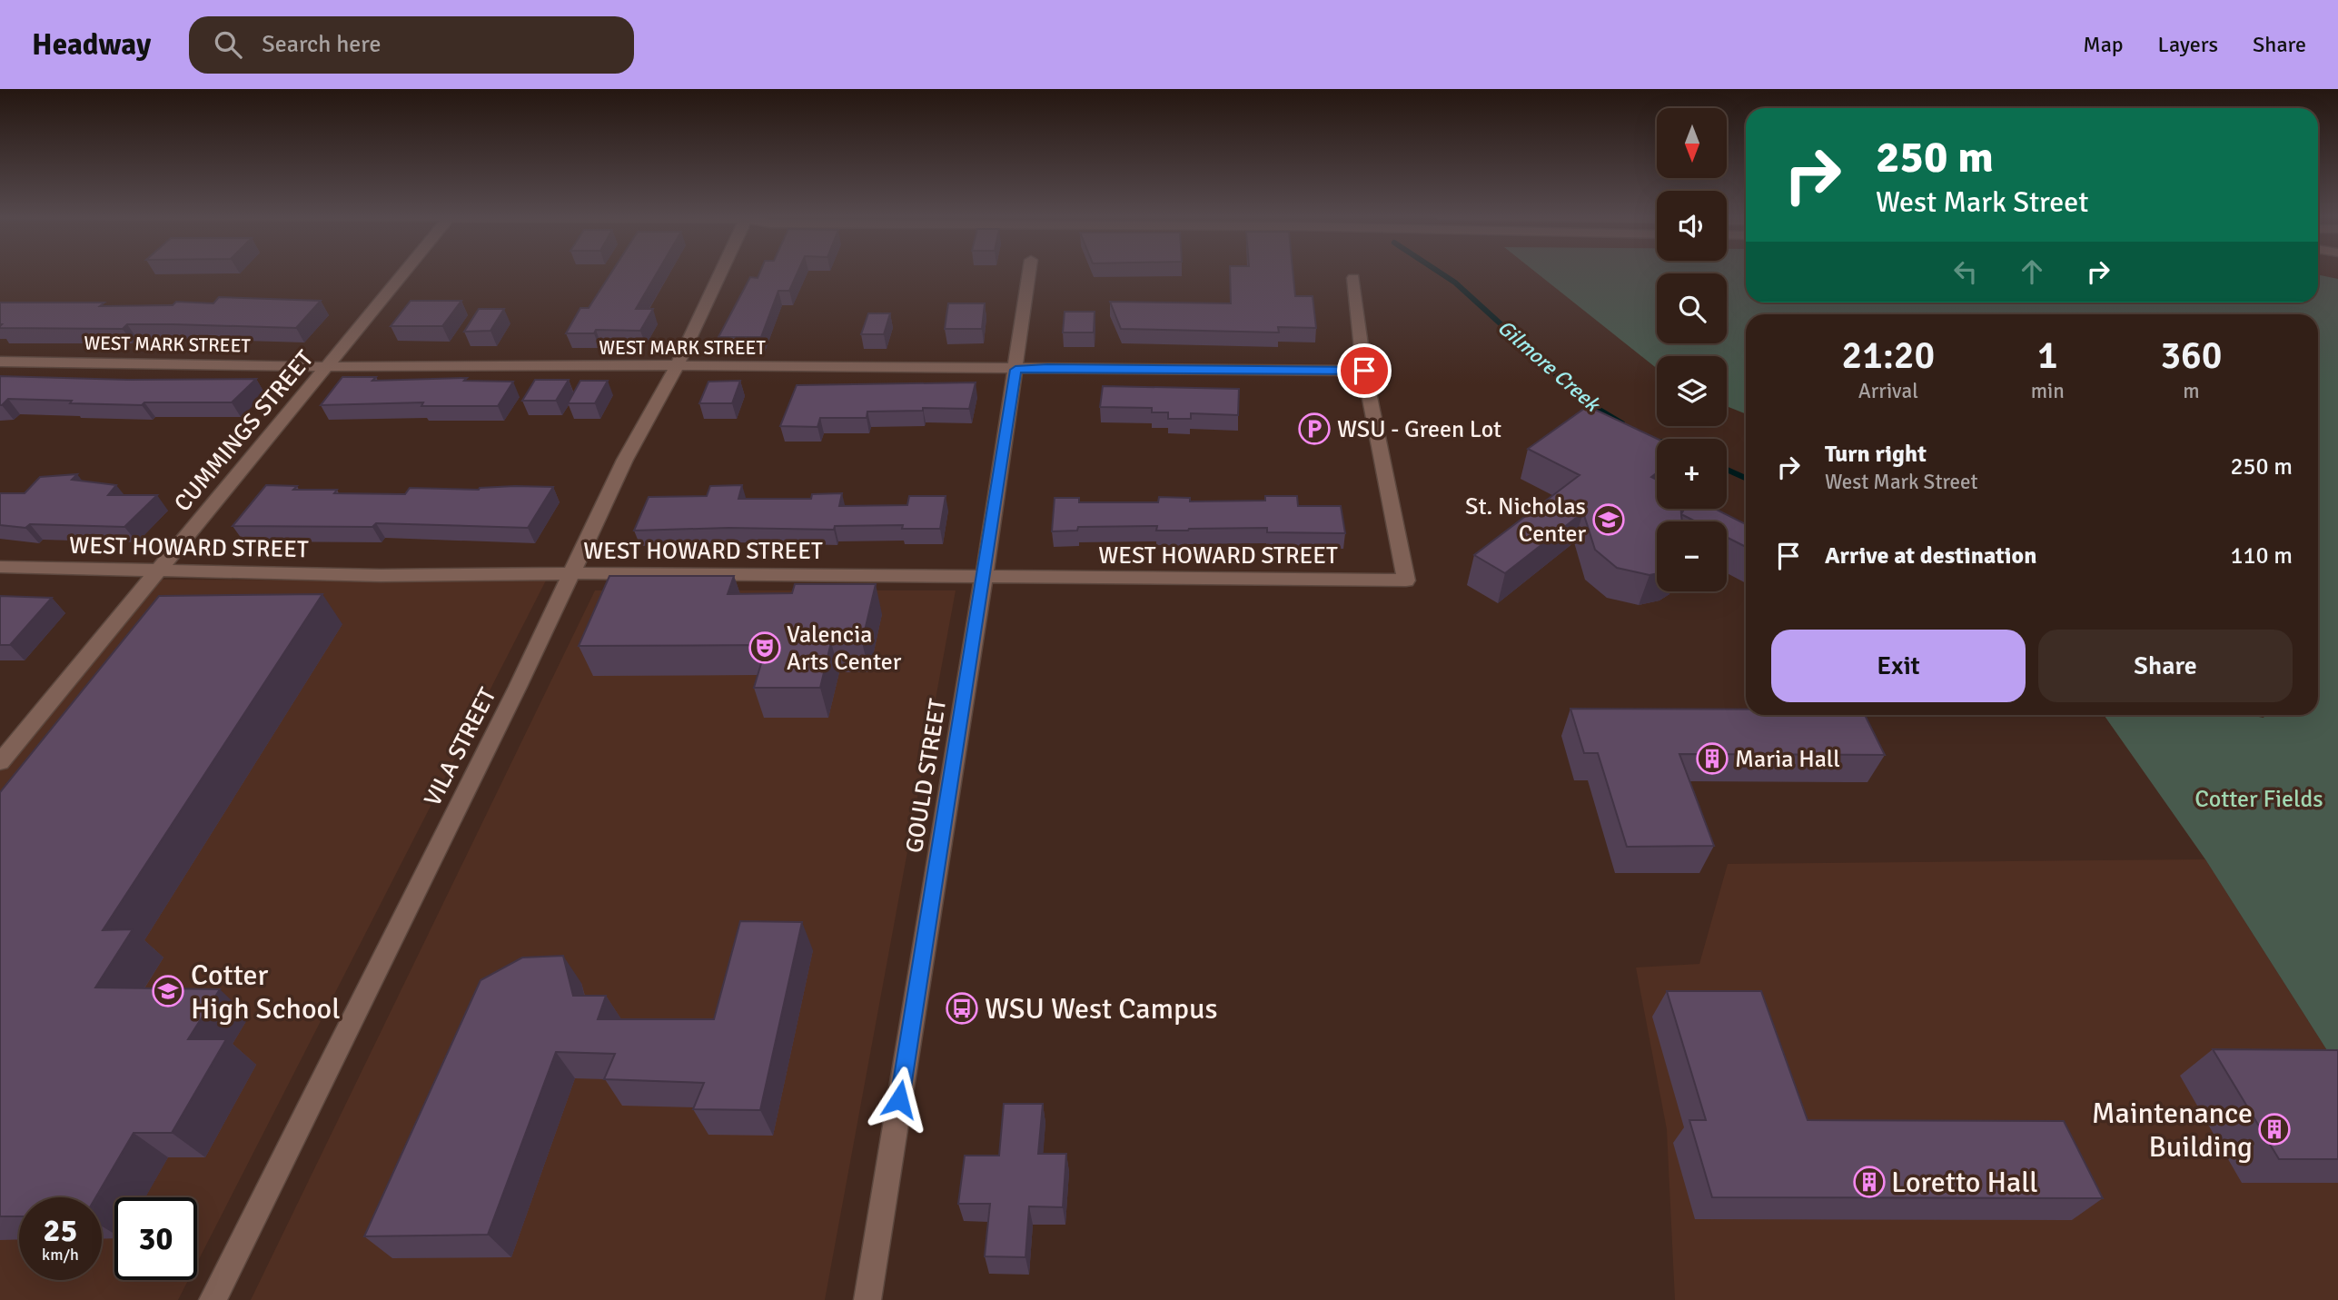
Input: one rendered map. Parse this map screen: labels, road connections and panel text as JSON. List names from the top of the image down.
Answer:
{
  "streets": {
    "street": [
      "WEST MARK STREET",
      "CUMMINGS STREET",
      "WEST HOWARD STREET",
      "VILA STREET",
      "GOULD STREET"
    ]
  },
  "crossings": [
    ["WEST MARK STREET", "CUMMINGS STREET"],
    ["WEST MARK STREET", "WEST HOWARD STREET"],
    ["WEST MARK STREET", "VILA STREET"],
    ["WEST MARK STREET", "GOULD STREET"],
    ["CUMMINGS STREET", "WEST HOWARD STREET"],
    ["WEST HOWARD STREET", "VILA STREET"],
    ["WEST HOWARD STREET", "GOULD STREET"]
  ],
  "water": ["Gilmore Creek"],
  "parks": ["Cotter Fields"],
  "places": {
    "parking": ["WSU - Green Lot"],
    "school or university": ["St. Nicholas Center", "Cotter High School"],
    "theatre": ["Valencia Arts Center"],
    "building": ["Maria Hall", "Maintenance Building", "Loretto Hall"],
    "bus stop": ["WSU West Campus"]
  },
  "north": "bottom",
  "page": {
    "header": "Headway",
    "search": "Search here",
    "nav": ["Map", "Layers", "Share"],
    "map_buttons": ["+", "−"],
    "turn": ["250 m", "West Mark Street"],
    "eta": [
      "21:20",
      "Arrival",
      "1",
      "min",
      "360",
      "m"
    ],
    "list": [
      {
        "name": "Turn right",
        "note": "West Mark Street",
        "value": "250 m"
      },
      {
        "name": "Arrive at destination",
        "value": "110 m"
      }
    ],
    "buttons": ["Exit", "Share"],
    "speed": "25 km/h",
    "limit": "30"
  }
}
